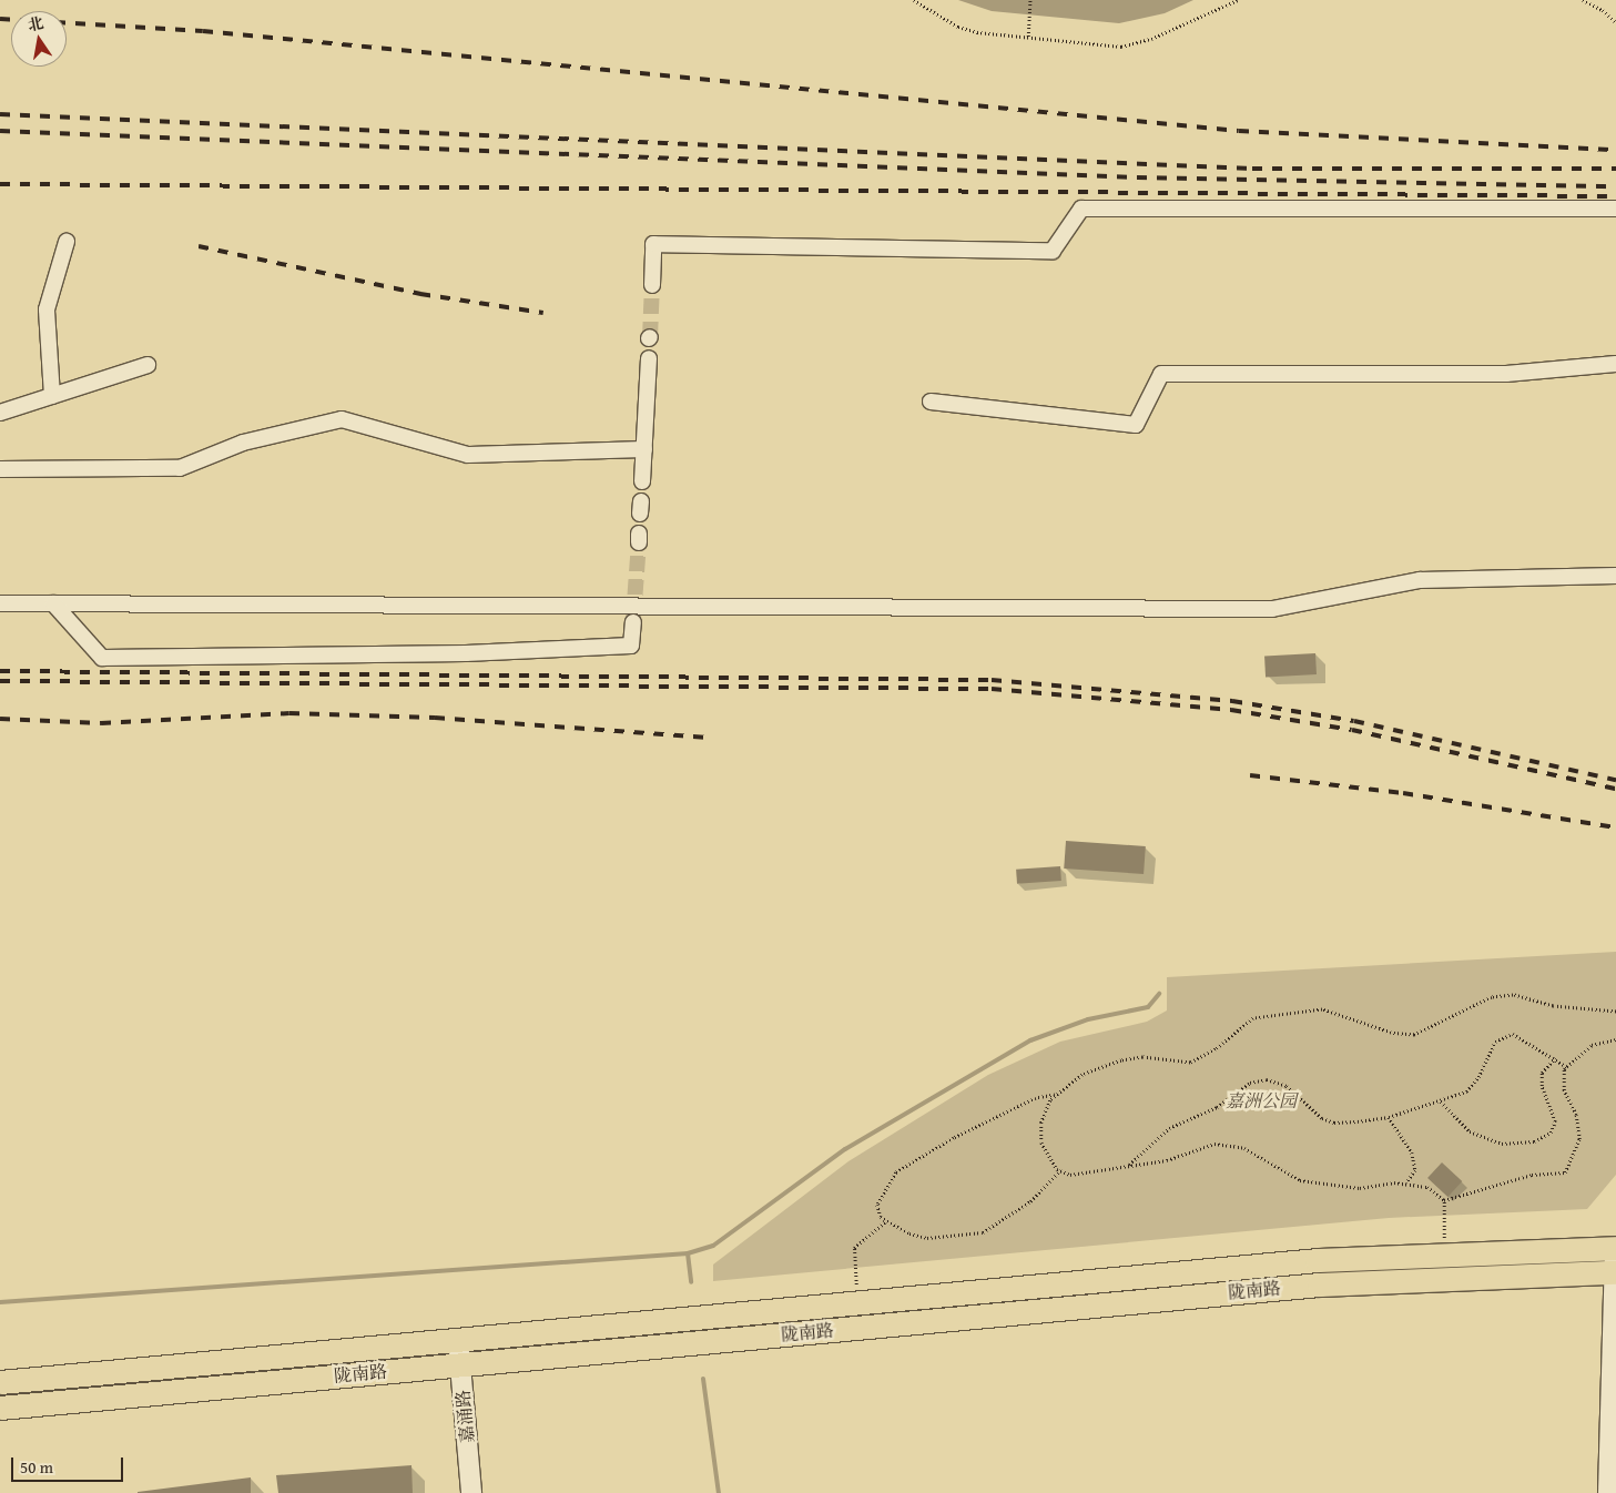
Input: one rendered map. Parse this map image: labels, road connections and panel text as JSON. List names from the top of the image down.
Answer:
{
  "streets": {
    "main road": ["陇南路"],
    "street": ["嘉涌路"]
  },
  "crossings": [
    ["陇南路", "嘉涌路"]
  ],
  "parks": ["嘉洲公园"],
  "scale_bar": "50 m",
  "north": "top"
}
